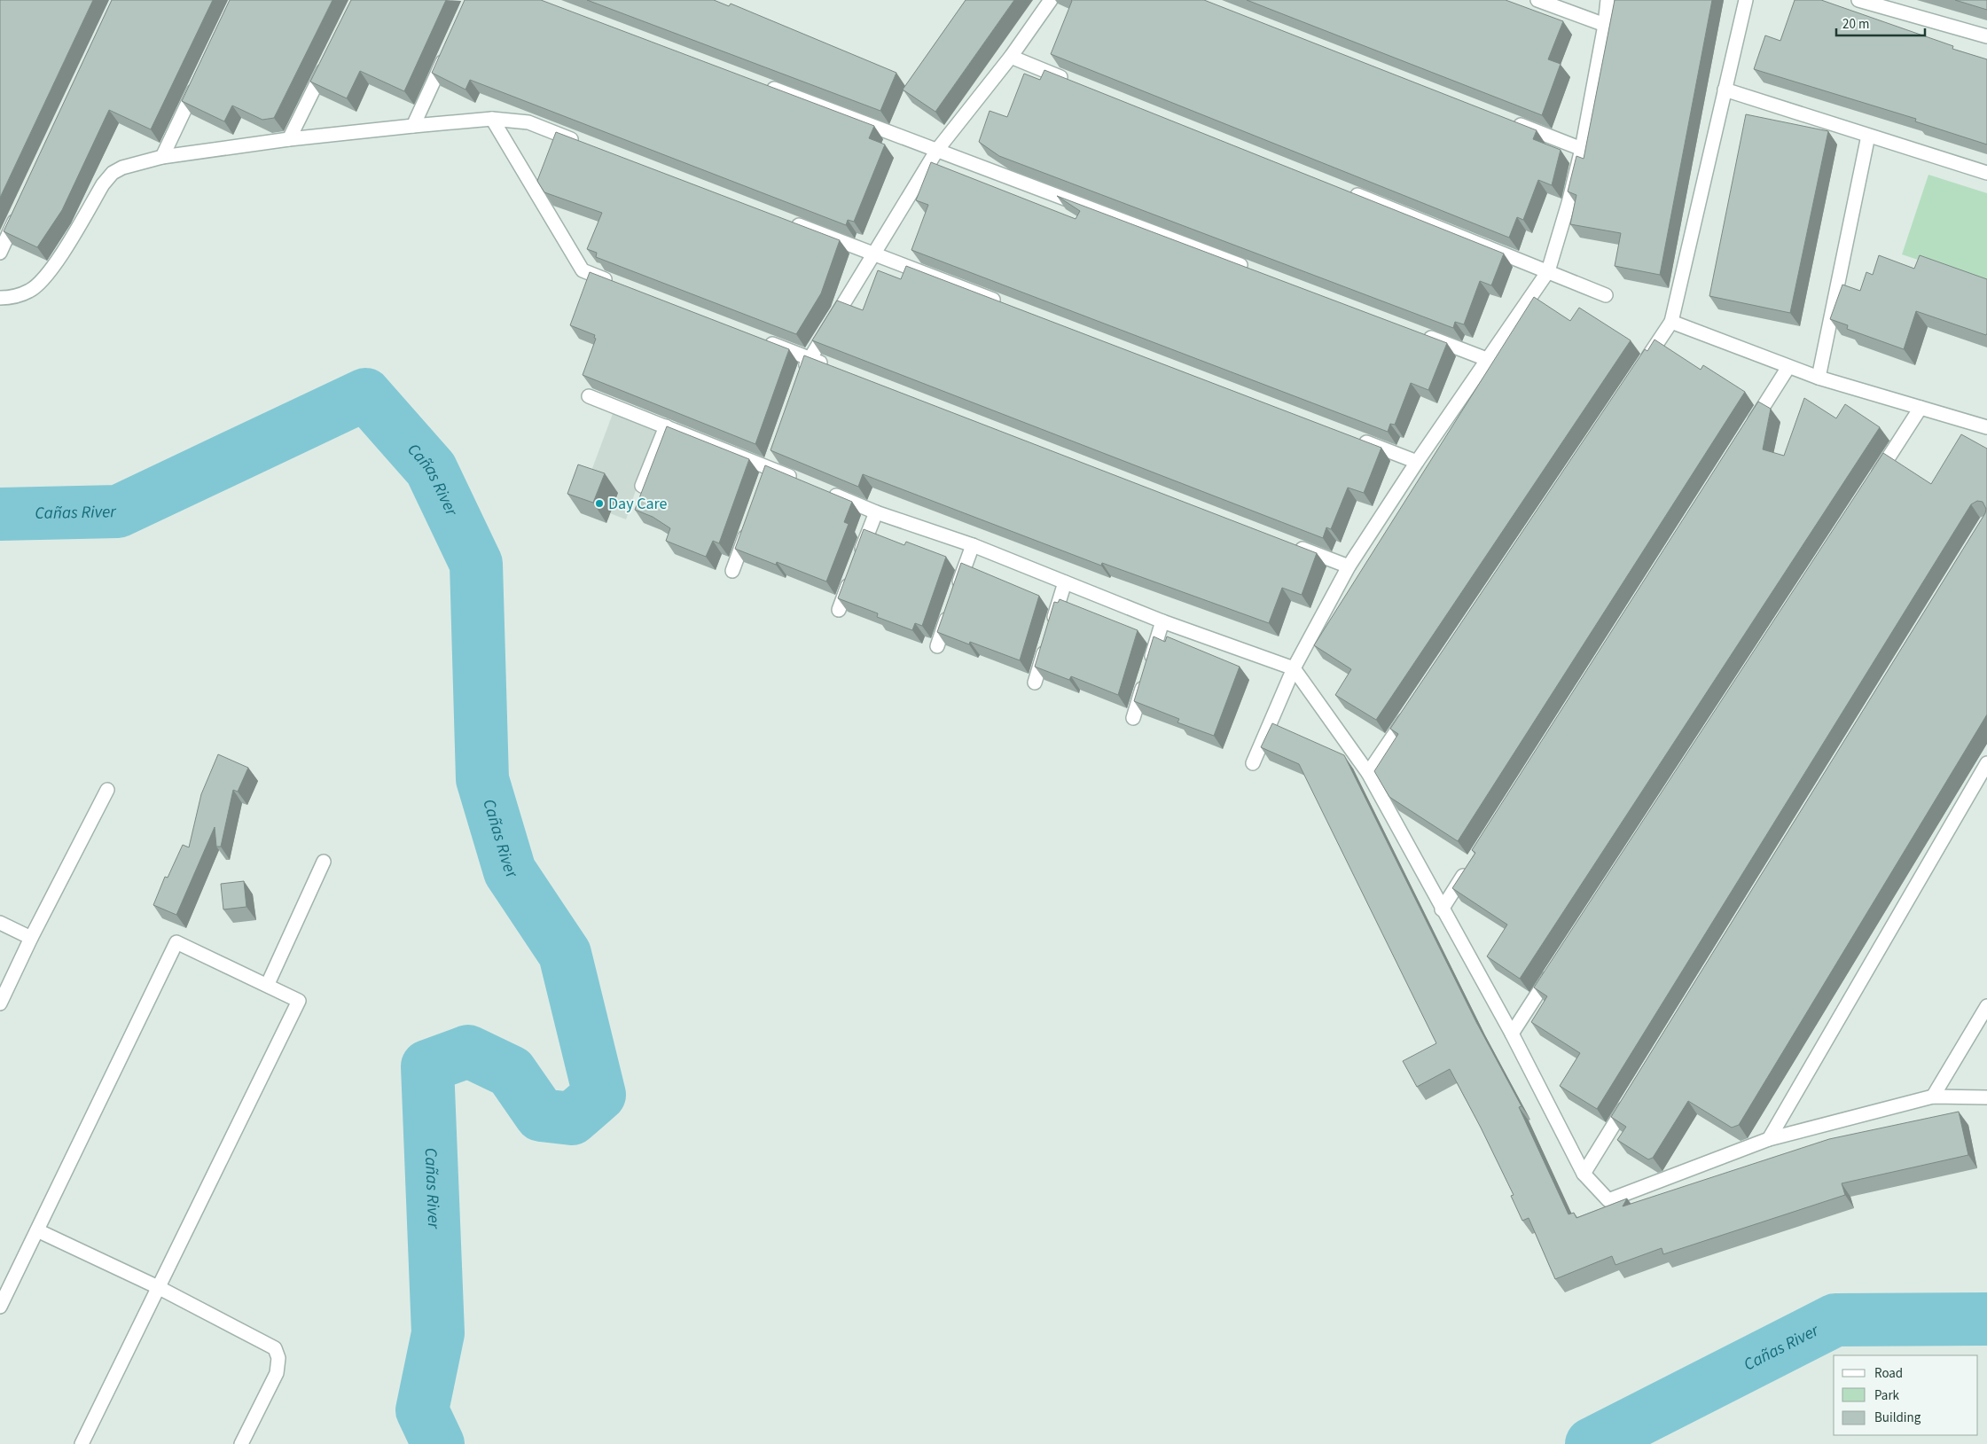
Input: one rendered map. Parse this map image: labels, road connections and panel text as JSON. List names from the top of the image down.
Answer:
{
  "water": ["Cañas River"],
  "places": ["Day Care"],
  "legend": ["Road", "Park", "Building"],
  "scale_bar": "20 m"
}
